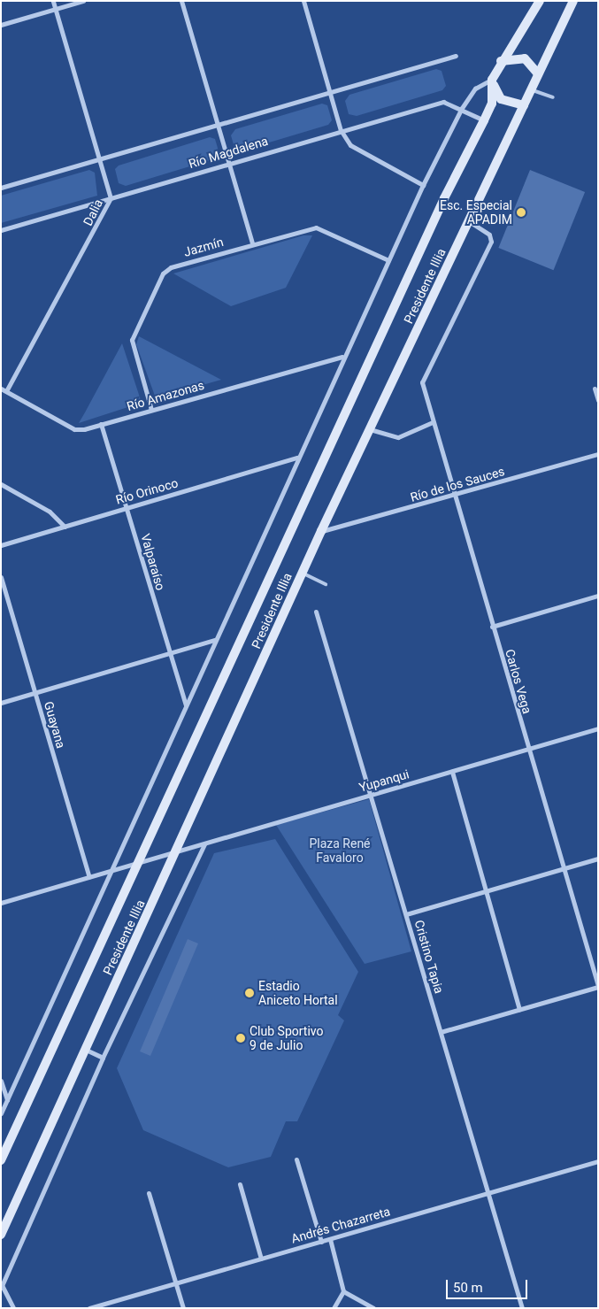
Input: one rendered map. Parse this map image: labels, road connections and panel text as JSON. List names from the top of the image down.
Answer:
{
  "streets": {
    "main road": ["Presidente Illia"],
    "street": [
      "Río Magdalena",
      "Dalia",
      "Jazmín",
      "Río Amazonas",
      "Río de los Sauces",
      "Río Orinoco",
      "Valparaíso",
      "Carlos Vega",
      "Guayana",
      "Yupanqui",
      "Cristino Tapia",
      "Andrés Chazarreta"
    ]
  },
  "crossings": [
    ["Río Magdalena", "Dalia"],
    ["Río Magdalena", "Presidente Illia"],
    ["Dalia", "Río Amazonas"],
    ["Jazmín", "Río Amazonas"],
    ["Presidente Illia", "Río de los Sauces"],
    ["Presidente Illia", "Carlos Vega"],
    ["Presidente Illia", "Yupanqui"],
    ["Río Amazonas", "Valparaíso"],
    ["Río de los Sauces", "Carlos Vega"],
    ["Río Orinoco", "Valparaíso"],
    ["Carlos Vega", "Yupanqui"],
    ["Guayana", "Yupanqui"],
    ["Yupanqui", "Cristino Tapia"],
    ["Cristino Tapia", "Andrés Chazarreta"]
  ],
  "parks": ["Plaza René Favaloro"],
  "places": ["Esc. Especial APADIM", "Estadio Aniceto Hortal", "Club Sportivo 9 de Julio"],
  "scale_bar": "50 m"
}
